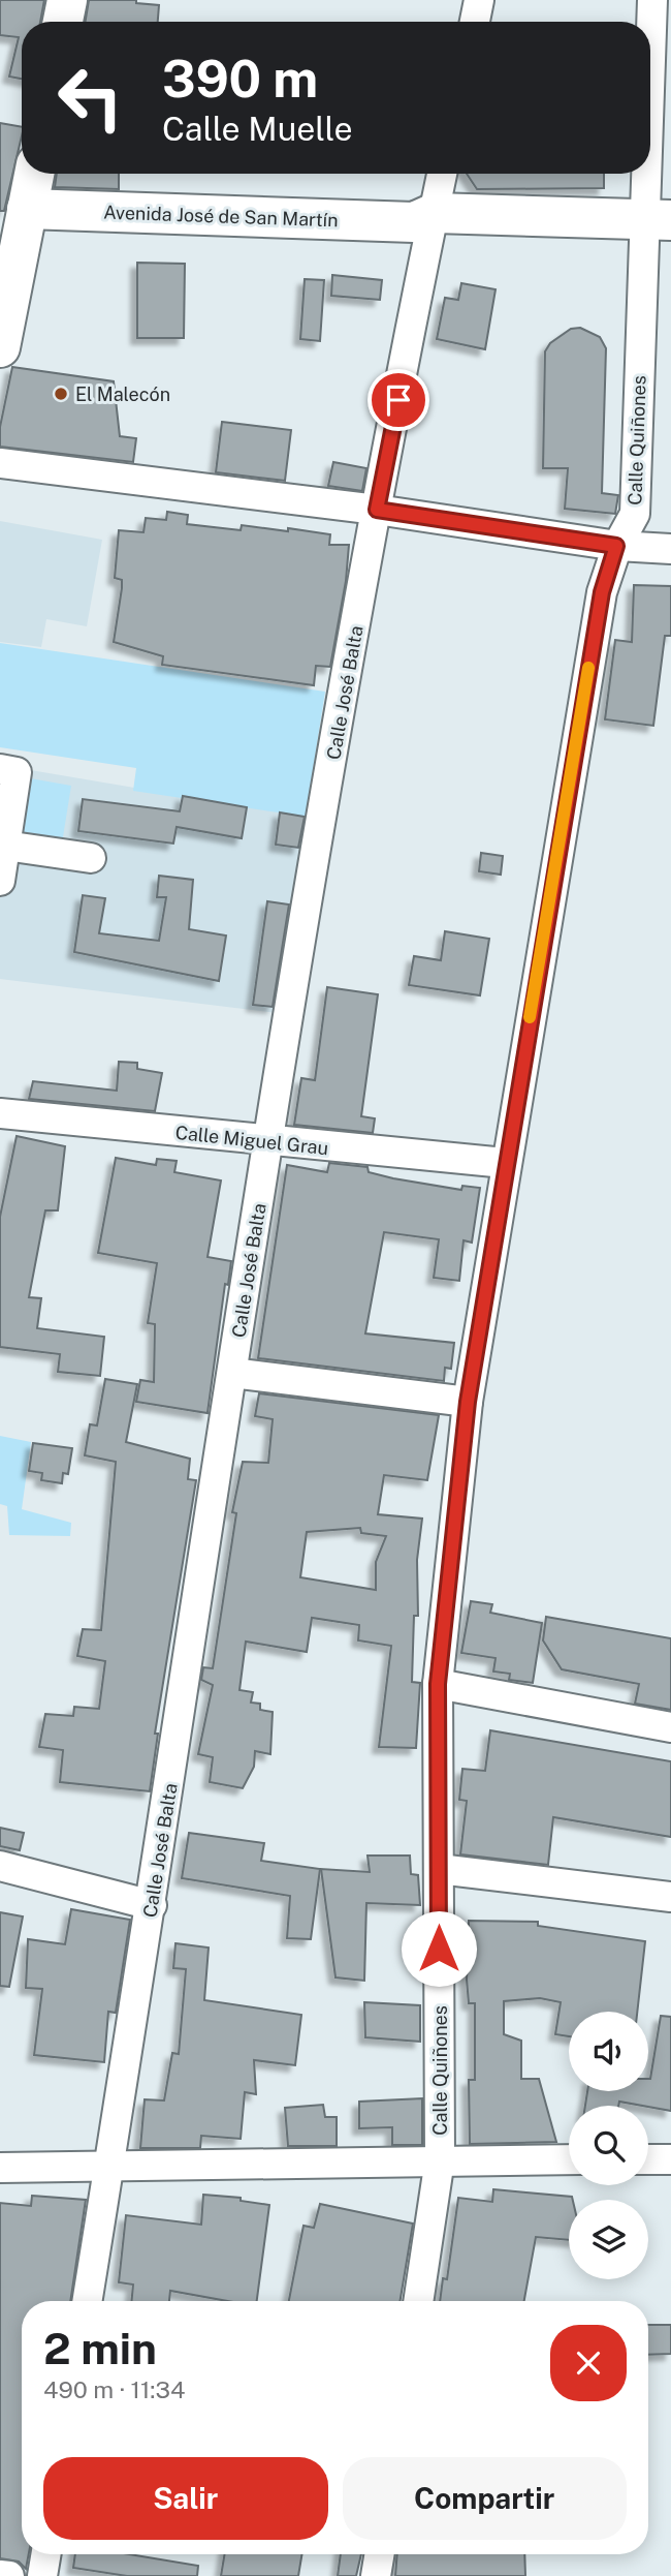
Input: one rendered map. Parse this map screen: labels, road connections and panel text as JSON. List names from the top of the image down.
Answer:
{
  "streets": {
    "main road": ["Avenida José de San Martín"],
    "street": ["Calle Quiñones", "Calle José Balta", "Calle Miguel Grau"]
  },
  "crossings": [
    ["Avenida José de San Martín", "Calle Quiñones"],
    ["Avenida José de San Martín", "Calle José Balta"],
    ["Calle Quiñones", "Calle Miguel Grau"],
    ["Calle José Balta", "Calle Miguel Grau"]
  ],
  "places": ["El Malecón"],
  "page": {
    "turn": ["390 m", "Calle Muelle"],
    "heading": ["2 min", "490 m · 11:34"],
    "buttons": ["Salir", "Compartir"]
  }
}
